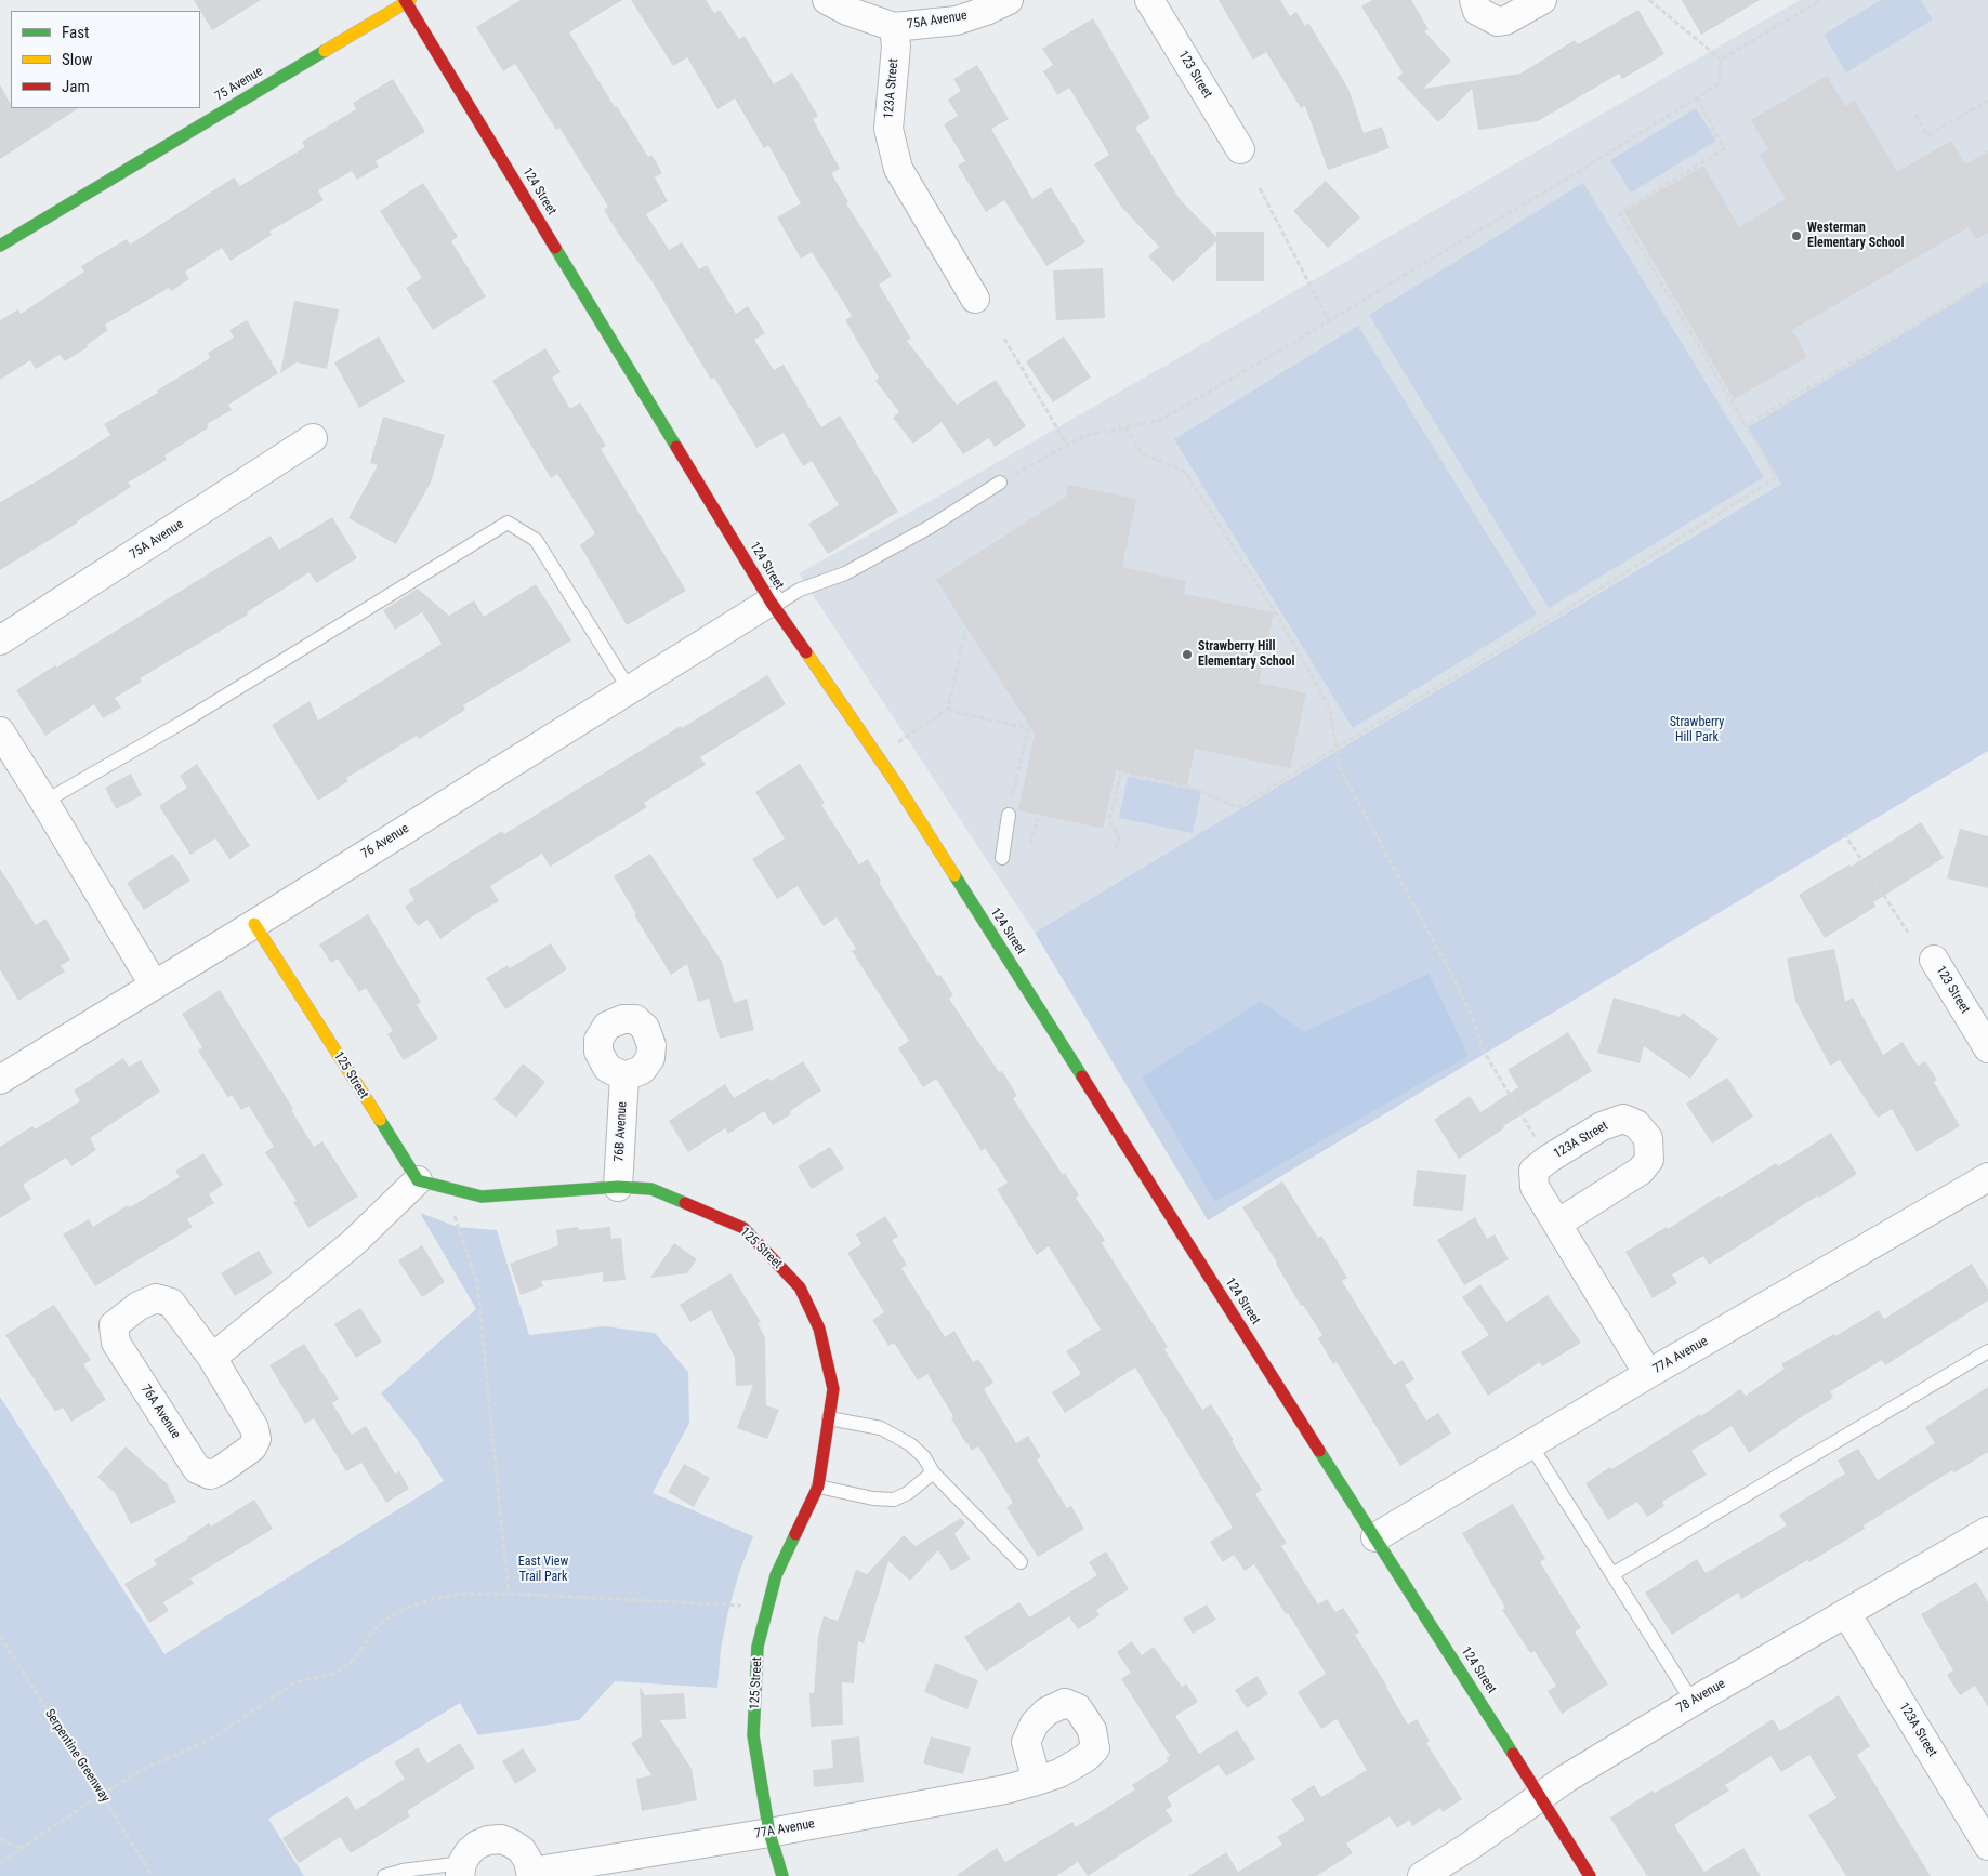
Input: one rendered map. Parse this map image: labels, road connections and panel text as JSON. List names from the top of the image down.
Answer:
{
  "streets": {
    "street": [
      "75A Avenue",
      "123 Street",
      "75 Avenue",
      "123A Street",
      "124 Street",
      "76 Avenue",
      "125 Street",
      "76B Avenue",
      "77A Avenue",
      "76A Avenue",
      "78 Avenue"
    ],
    "path": ["Serpentine Greenway"]
  },
  "crossings": [
    ["75A Avenue", "123A Street"],
    ["75 Avenue", "124 Street"],
    ["123A Street", "78 Avenue"],
    ["124 Street", "76 Avenue"],
    ["124 Street", "77A Avenue"],
    ["124 Street", "78 Avenue"],
    ["76 Avenue", "125 Street"],
    ["125 Street", "76B Avenue"],
    ["125 Street", "77A Avenue"]
  ],
  "parks": ["Strawberry Hill Park", "East View Trail Park"],
  "places": ["Westerman Elementary School", "Strawberry Hill Elementary School"],
  "legend": ["Fast", "Slow", "Jam"]
}
